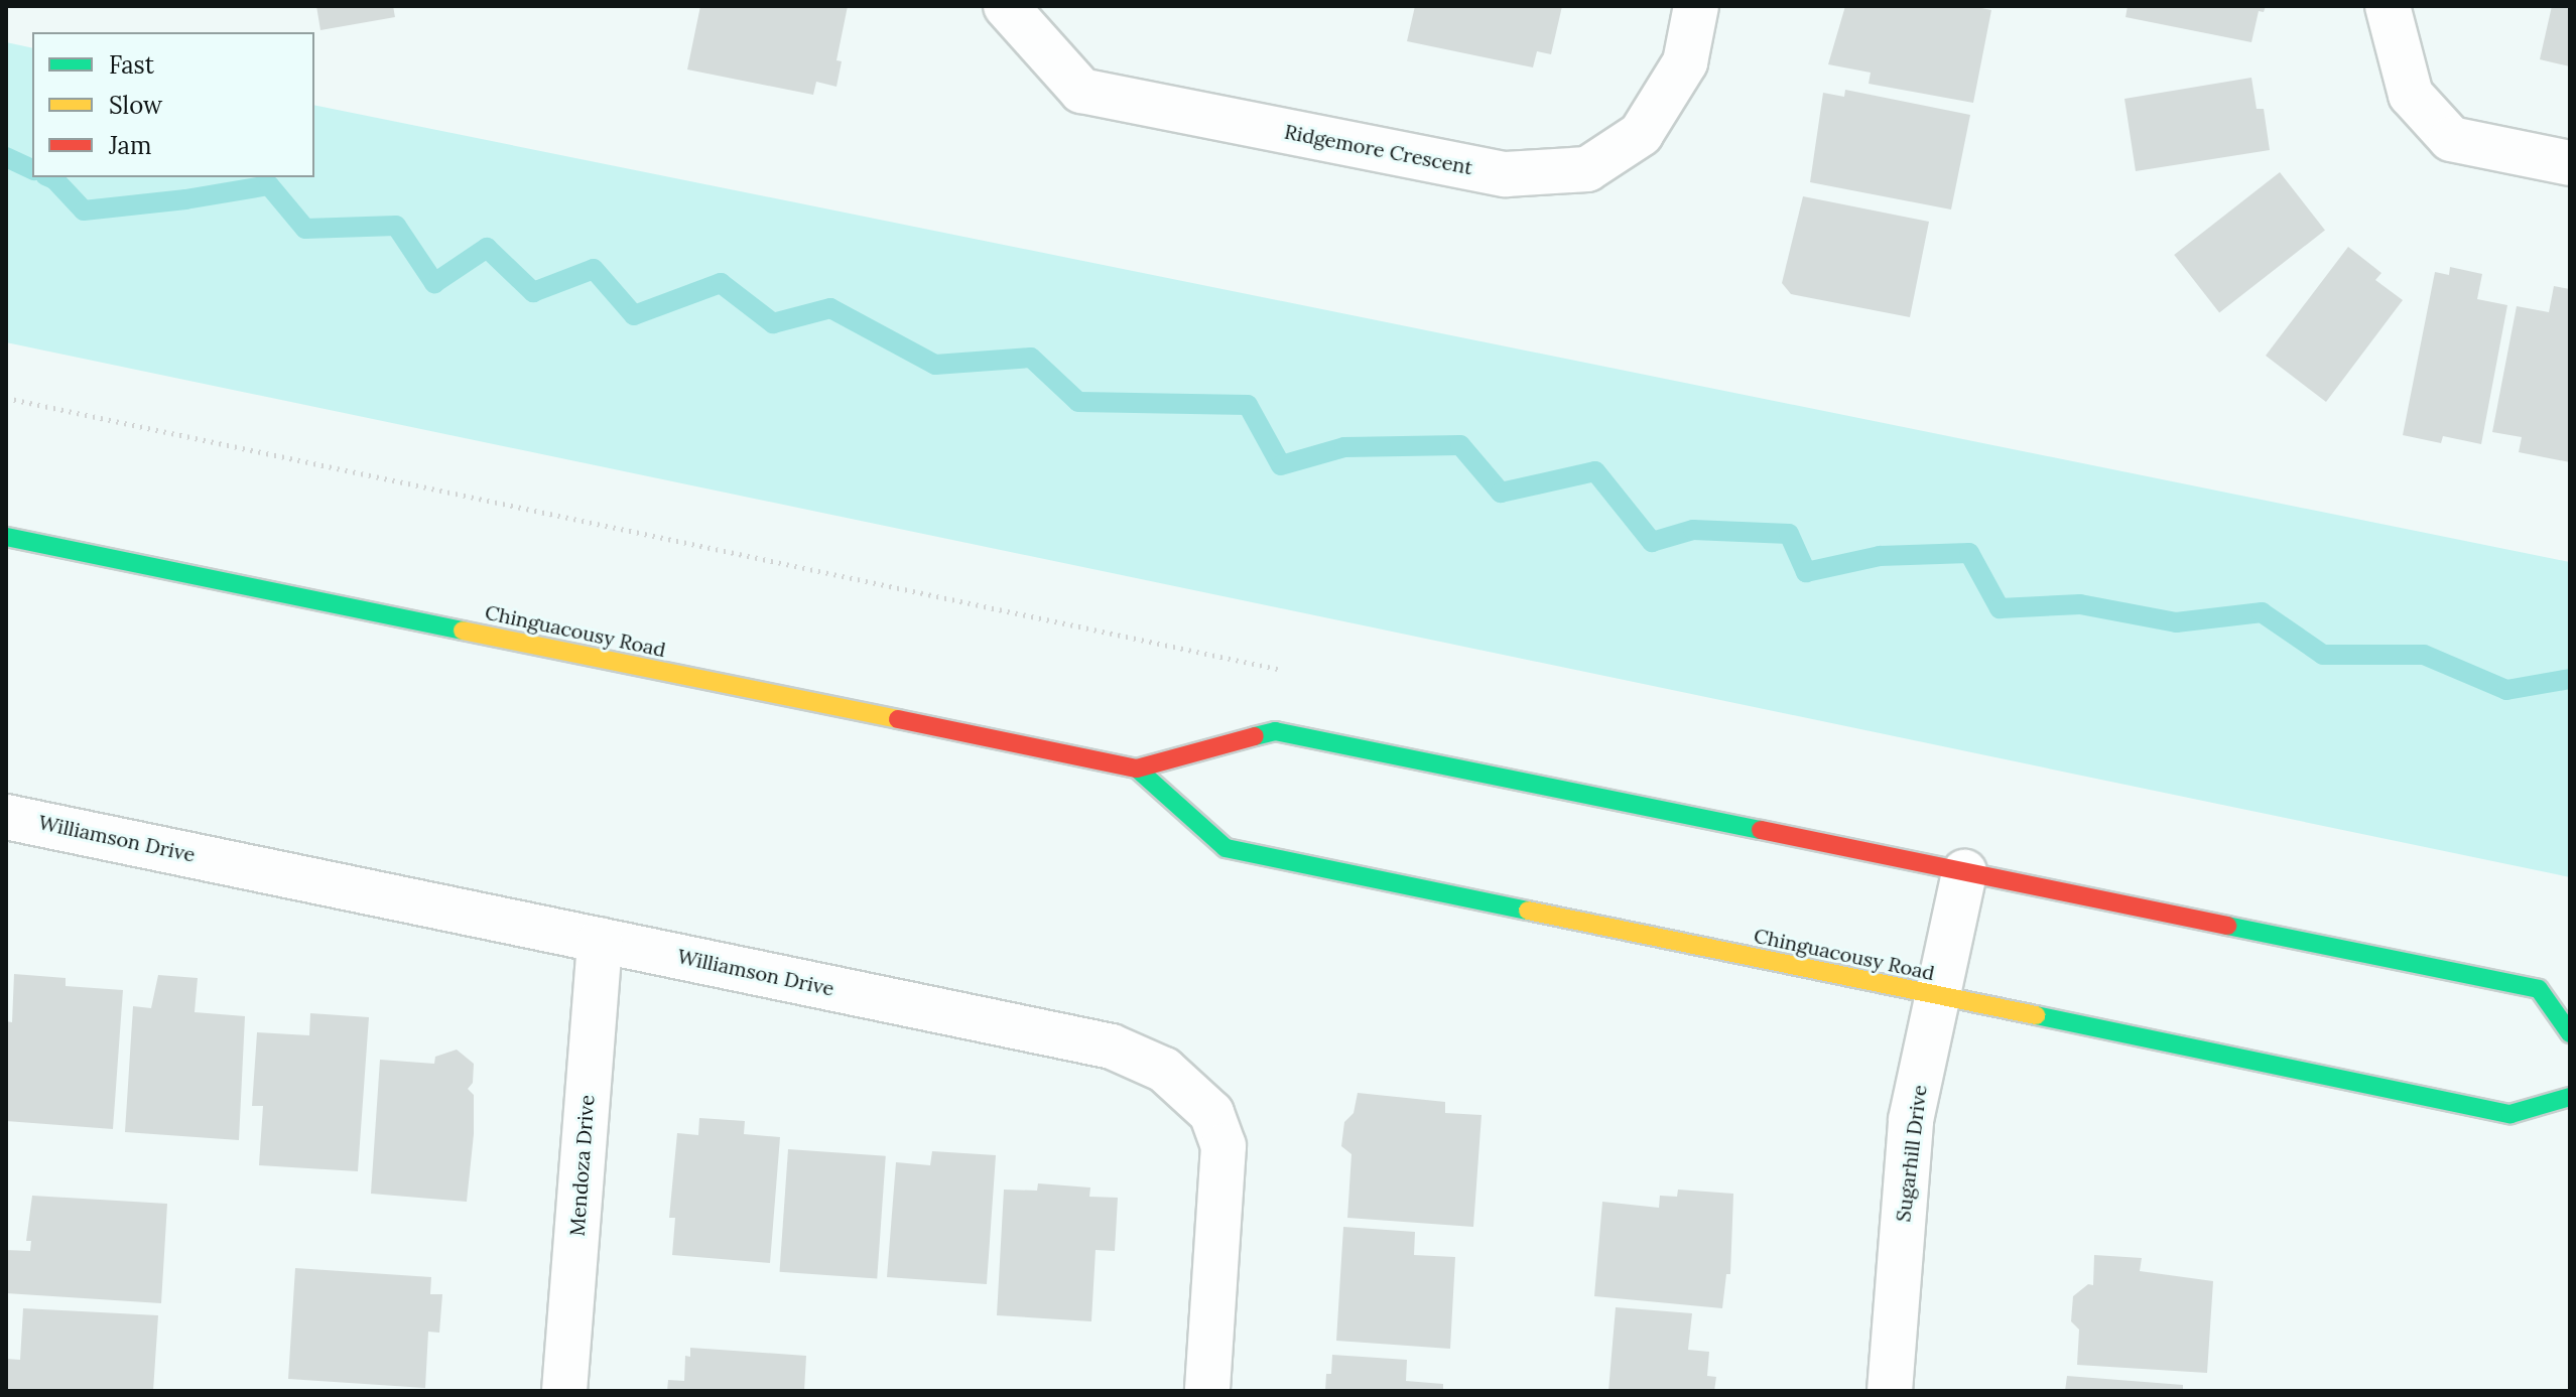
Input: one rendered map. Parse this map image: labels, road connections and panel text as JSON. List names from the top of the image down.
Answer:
{
  "streets": {
    "main road": ["Chinguacousy Road"],
    "street": [
      "Ridgemore Crescent",
      "Williamson Drive",
      "Sugarhill Drive",
      "Mendoza Drive"
    ]
  },
  "crossings": [
    ["Chinguacousy Road", "Sugarhill Drive"],
    ["Williamson Drive", "Mendoza Drive"]
  ],
  "legend": ["Fast", "Slow", "Jam"]
}
